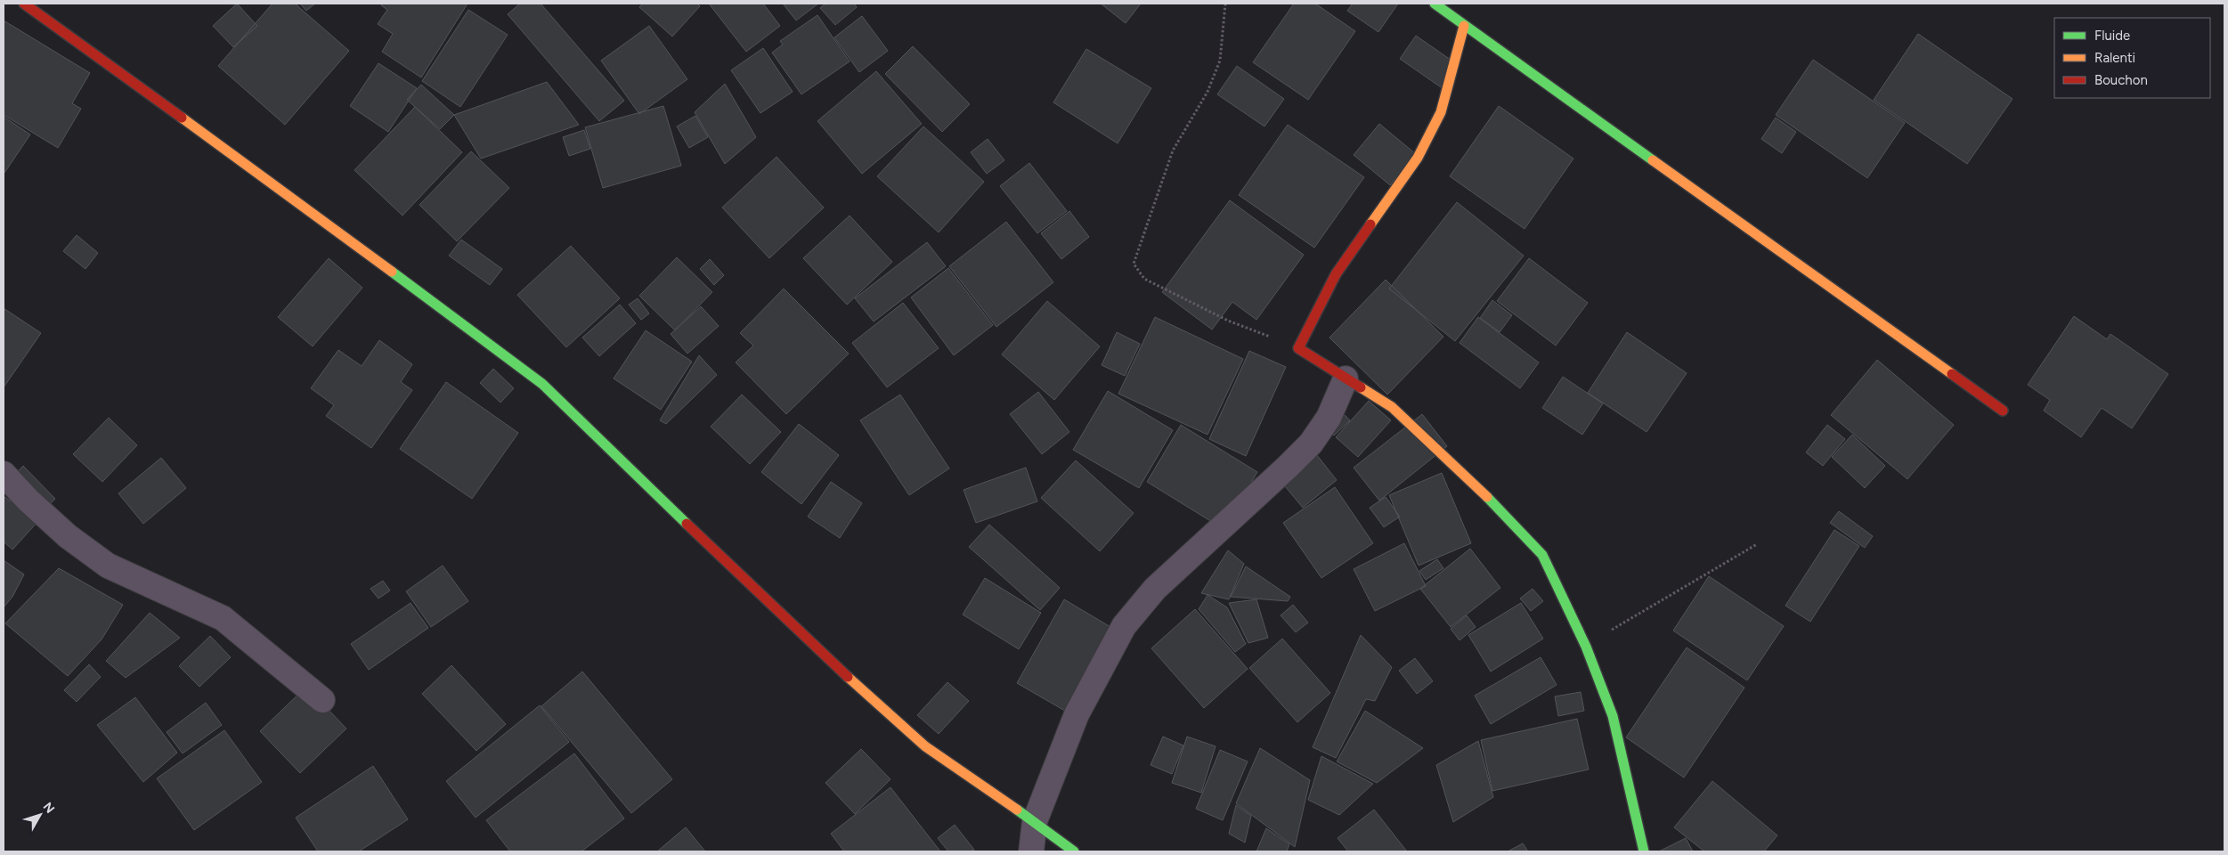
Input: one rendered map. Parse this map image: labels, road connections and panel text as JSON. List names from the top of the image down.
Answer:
{
  "legend": ["Fluide", "Ralenti", "Bouchon"],
  "north": "top right"
}
